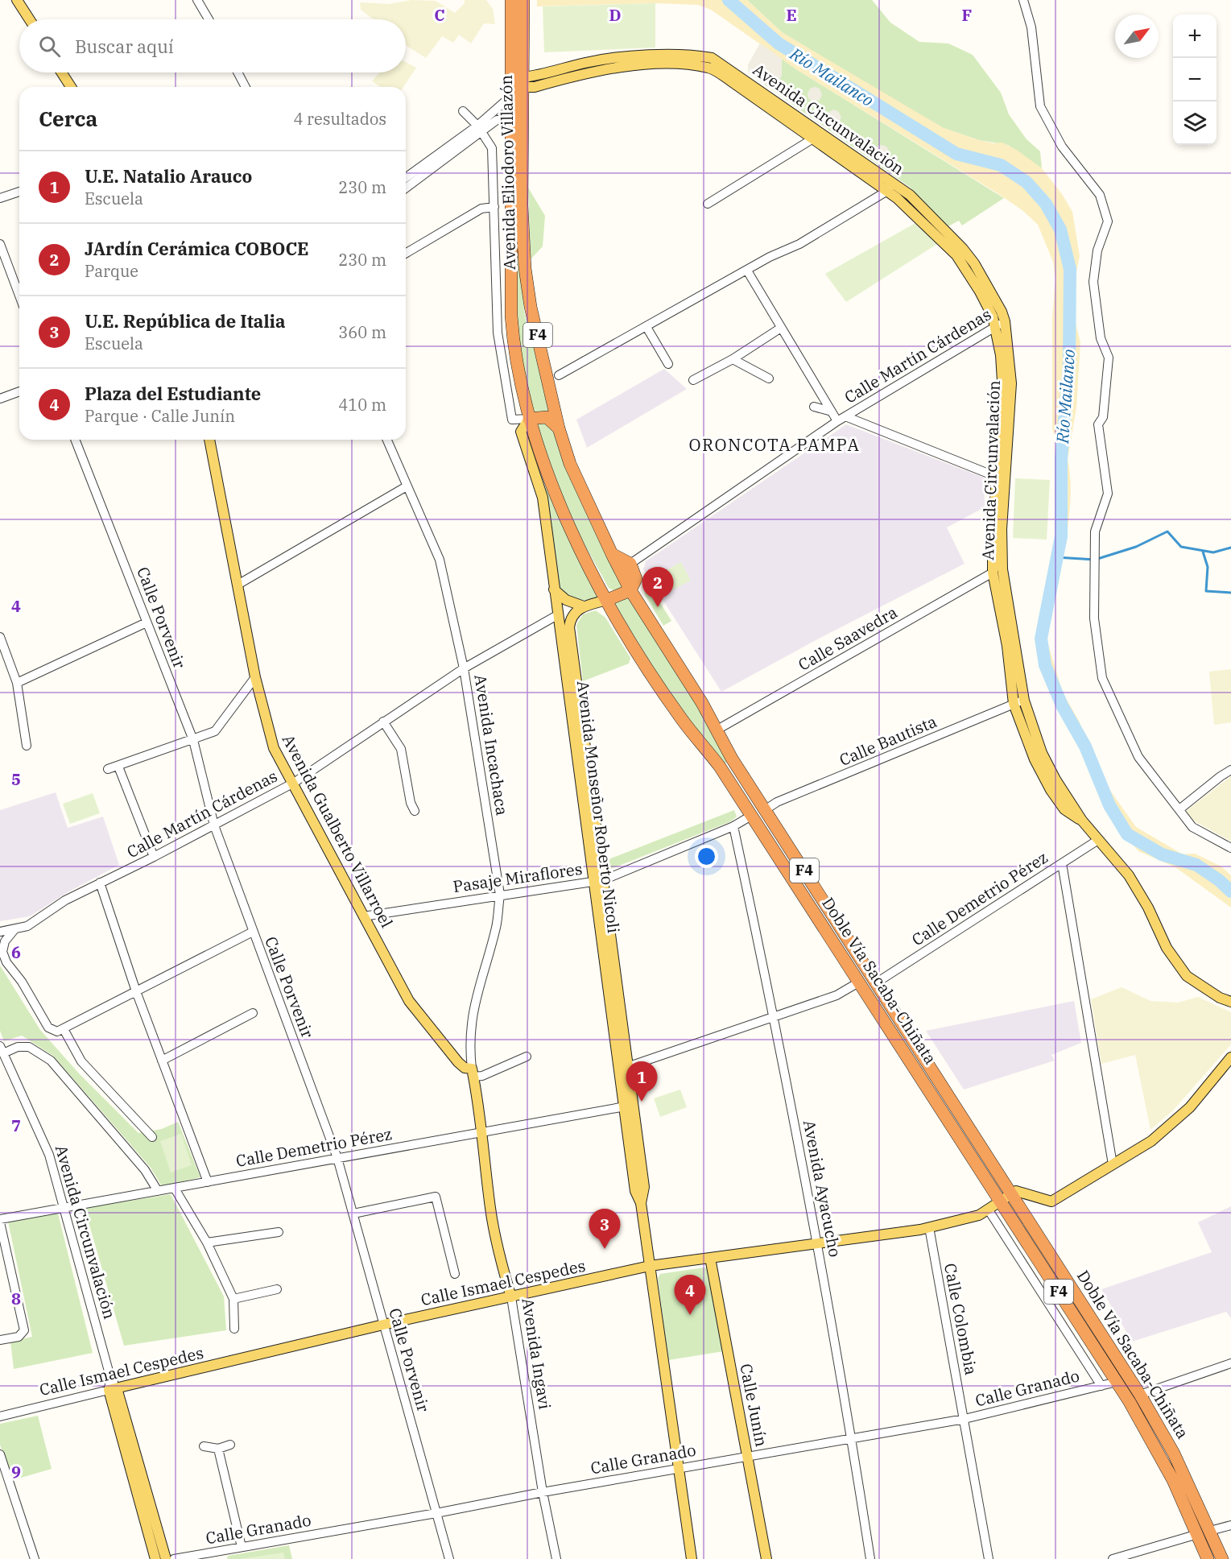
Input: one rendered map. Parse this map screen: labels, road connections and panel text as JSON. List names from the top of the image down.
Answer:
{
  "streets": {
    "highway": ["Avenida Eliodoro Villazón", "F4", "Doble Vía Sacaba-Chiñata"],
    "main road": [
      "Avenida Circunvalación",
      "Avenida Monseñor Roberto Nicoli",
      "Avenida Gualberto Villarroel",
      "Calle Ismael Cespedes",
      "Avenida Ingavi",
      "Calle Junín"
    ],
    "street": [
      "Calle Martín Cárdenas",
      "Calle Porvenir",
      "Calle Saavedra",
      "Calle Bautista",
      "Avenida Incachaca",
      "Pasaje Miraflores",
      "Calle Demetrio Pérez",
      "Avenida Ayacucho",
      "Calle Colombia",
      "Calle Granado"
    ]
  },
  "crossings": [
    ["Avenida Circunvalación", "Avenida Eliodoro Villazón"],
    ["Avenida Circunvalación", "Calle Martín Cárdenas"],
    ["Avenida Circunvalación", "Calle Saavedra"],
    ["Avenida Circunvalación", "Calle Bautista"],
    ["Avenida Circunvalación", "Calle Demetrio Pérez"],
    ["Avenida Circunvalación", "Calle Ismael Cespedes"],
    ["Avenida Eliodoro Villazón", "Avenida Monseñor Roberto Nicoli"],
    ["Avenida Eliodoro Villazón", "Doble Vía Sacaba-Chiñata"],
    ["Calle Martín Cárdenas", "Calle Porvenir"],
    ["Calle Martín Cárdenas", "Avenida Incachaca"],
    ["Calle Martín Cárdenas", "Avenida Monseñor Roberto Nicoli"],
    ["Calle Martín Cárdenas", "Avenida Gualberto Villarroel"],
    ["Calle Porvenir", "Calle Demetrio Pérez"],
    ["Calle Porvenir", "Calle Ismael Cespedes"],
    ["Calle Porvenir", "Calle Granado"],
    ["Calle Saavedra", "Doble Vía Sacaba-Chiñata"],
    ["Calle Bautista", "Doble Vía Sacaba-Chiñata"],
    ["Avenida Incachaca", "Avenida Gualberto Villarroel"],
    ["Avenida Incachaca", "Pasaje Miraflores"],
    ["Avenida Incachaca", "Avenida Ingavi"],
    ["Avenida Monseñor Roberto Nicoli", "Pasaje Miraflores"],
    ["Avenida Monseñor Roberto Nicoli", "Calle Demetrio Pérez"],
    ["Avenida Monseñor Roberto Nicoli", "Doble Vía Sacaba-Chiñata"],
    ["Avenida Monseñor Roberto Nicoli", "Calle Ismael Cespedes"],
    ["Avenida Monseñor Roberto Nicoli", "Calle Granado"],
    ["Avenida Gualberto Villarroel", "Pasaje Miraflores"],
    ["Avenida Gualberto Villarroel", "Avenida Ingavi"],
    ["Pasaje Miraflores", "Doble Vía Sacaba-Chiñata"],
    ["Pasaje Miraflores", "Avenida Ayacucho"],
    ["Calle Demetrio Pérez", "Doble Vía Sacaba-Chiñata"],
    ["Calle Demetrio Pérez", "Avenida Ingavi"],
    ["Doble Vía Sacaba-Chiñata", "Calle Ismael Cespedes"],
    ["Doble Vía Sacaba-Chiñata", "Calle Granado"],
    ["Avenida Ayacucho", "Calle Ismael Cespedes"],
    ["Avenida Ayacucho", "Calle Granado"],
    ["Calle Ismael Cespedes", "Calle Colombia"],
    ["Calle Ismael Cespedes", "Avenida Ingavi"],
    ["Calle Ismael Cespedes", "Calle Junín"],
    ["Calle Colombia", "Calle Granado"],
    ["Avenida Ingavi", "Calle Granado"],
    ["Calle Granado", "Calle Junín"]
  ],
  "districts": ["ORONCOTA PAMPA"],
  "water": ["Río Mailanco"],
  "north": "top right",
  "page": {
    "map_buttons": ["+", "−"],
    "search": "Buscar aquí",
    "heading": ["Cerca", "4 resultados"],
    "list": [
      {
        "mark": "1",
        "name": "U.E. Natalio Arauco",
        "note": "Escuela",
        "value": "230 m"
      },
      {
        "mark": "2",
        "name": "JArdín Cerámica COBOCE",
        "note": "Parque",
        "value": "230 m"
      },
      {
        "mark": "3",
        "name": "U.E. República de Italia",
        "note": "Escuela",
        "value": "360 m"
      },
      {
        "mark": "4",
        "name": "Plaza del Estudiante",
        "note": "Parque · Calle Junín",
        "value": "410 m"
      }
    ],
    "pins": [
      "2",
      "1",
      "3",
      "4"
    ]
  },
  "grid": {
    "columns": [
      "C",
      "D",
      "E",
      "F"
    ],
    "rows": [
      "4",
      "5",
      "6",
      "7",
      "8",
      "9"
    ]
  }
}
